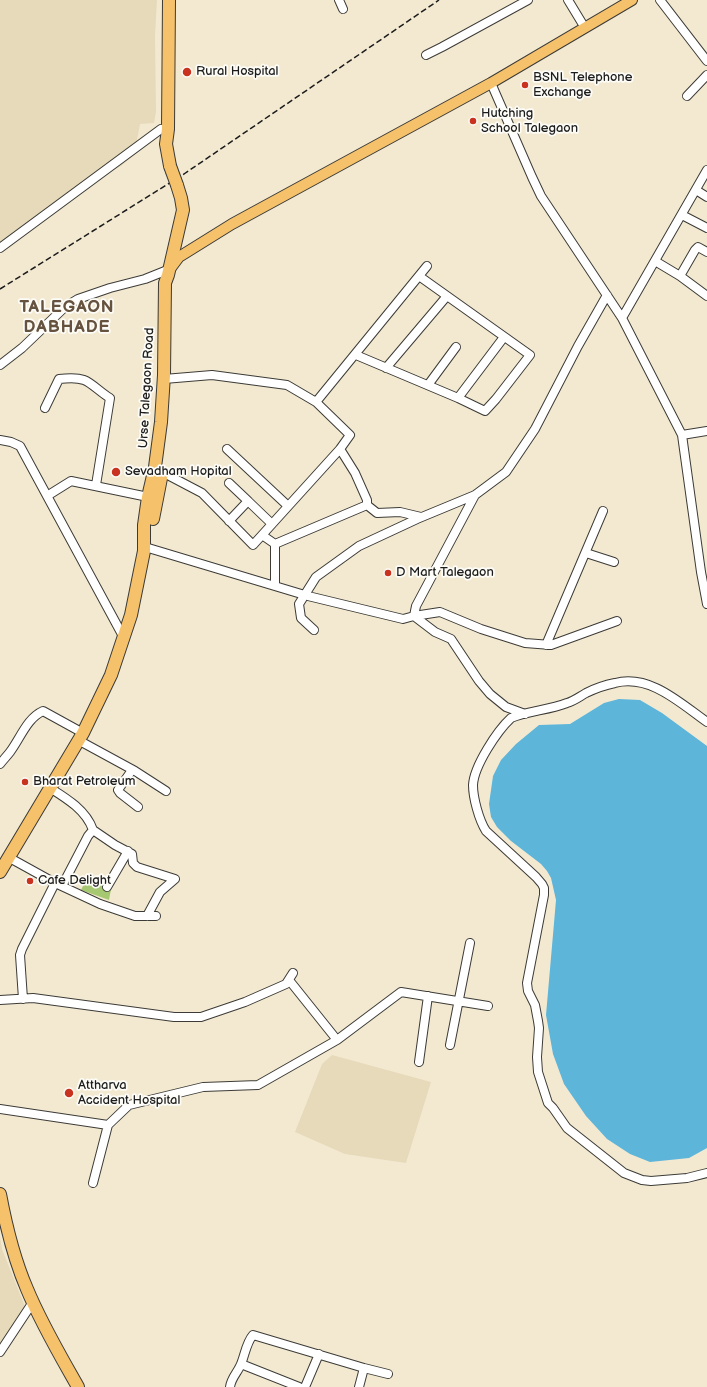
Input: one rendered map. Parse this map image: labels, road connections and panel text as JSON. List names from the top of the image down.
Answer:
{
  "streets": {
    "highway": ["Urse Talegaon Road"]
  },
  "districts": ["TALEGAON DABHADE"],
  "places": [
    "Rural Hospital",
    "BSNL Telephone Exchange",
    "Hutching School Talegaon",
    "Sevadham Hopital",
    "D Mart Talegaon",
    "Bharat Petroleum",
    "Cafe Delight",
    "Attharva Accident Hospital"
  ]
}
